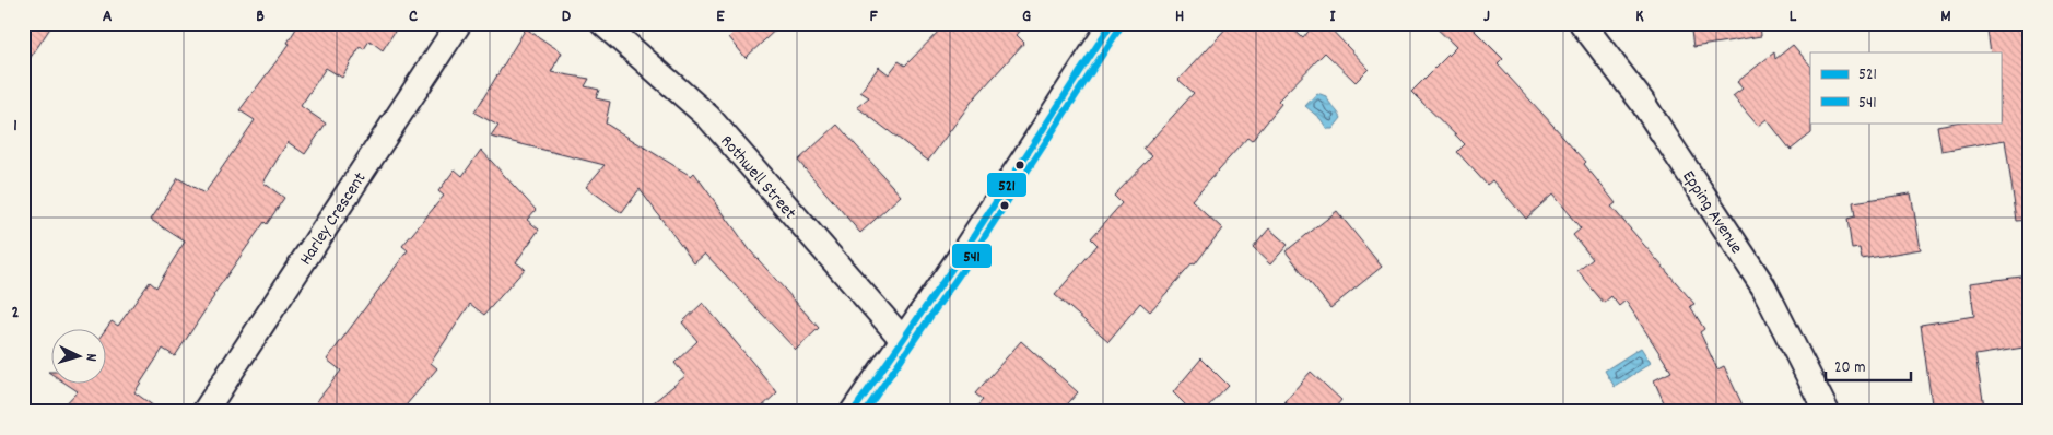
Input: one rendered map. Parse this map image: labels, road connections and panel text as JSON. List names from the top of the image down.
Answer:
{
  "streets": {
    "street": ["Rothwell Street", "Epping Avenue", "Harley Crescent"]
  },
  "lines": ["transit line 521", "transit line 541"],
  "legend": ["521", "541"],
  "scale_bar": "20 m",
  "north": "right",
  "grid": {
    "columns": [
      "A",
      "B",
      "C",
      "D",
      "E",
      "F",
      "G",
      "H",
      "I",
      "J",
      "K",
      "L",
      "M"
    ],
    "rows": ["1", "2"]
  }
}
